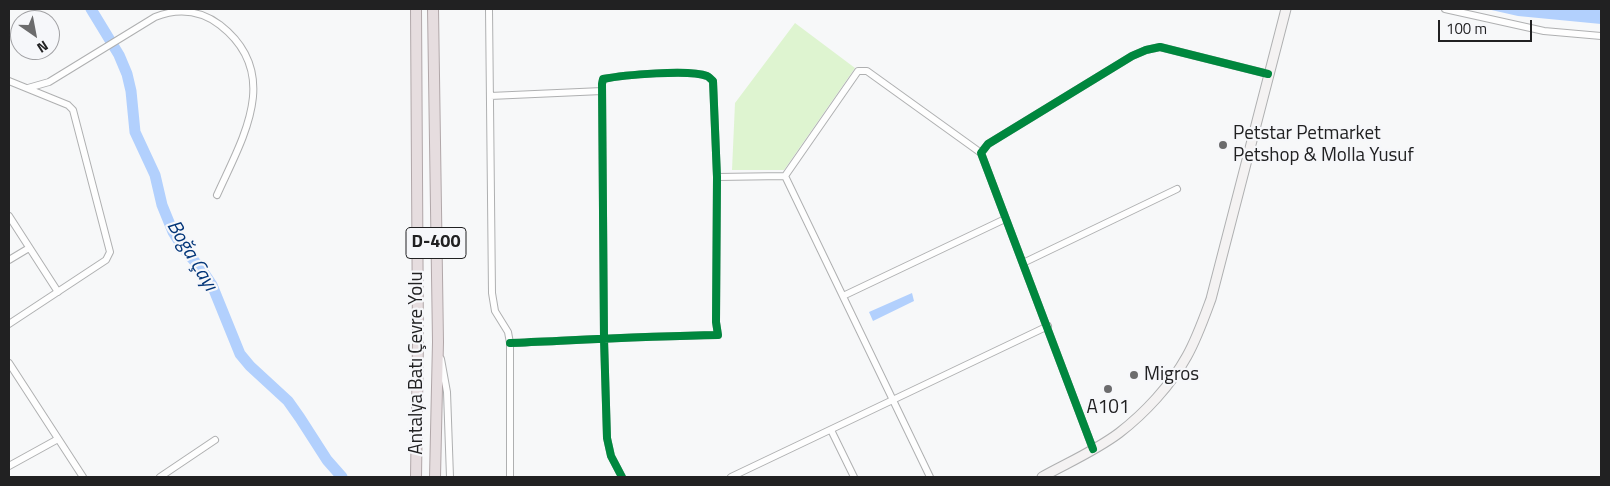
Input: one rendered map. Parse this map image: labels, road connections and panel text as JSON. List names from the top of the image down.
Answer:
{
  "streets": {
    "highway": ["D-400", "Antalya Batı Çevre Yolu"]
  },
  "water": ["Boğa Çayı"],
  "places": ["Petstar Petmarket Petshop & Molla Yusuf", "Migros", "A101"],
  "scale_bar": "100 m",
  "north": "bottom right"
}
